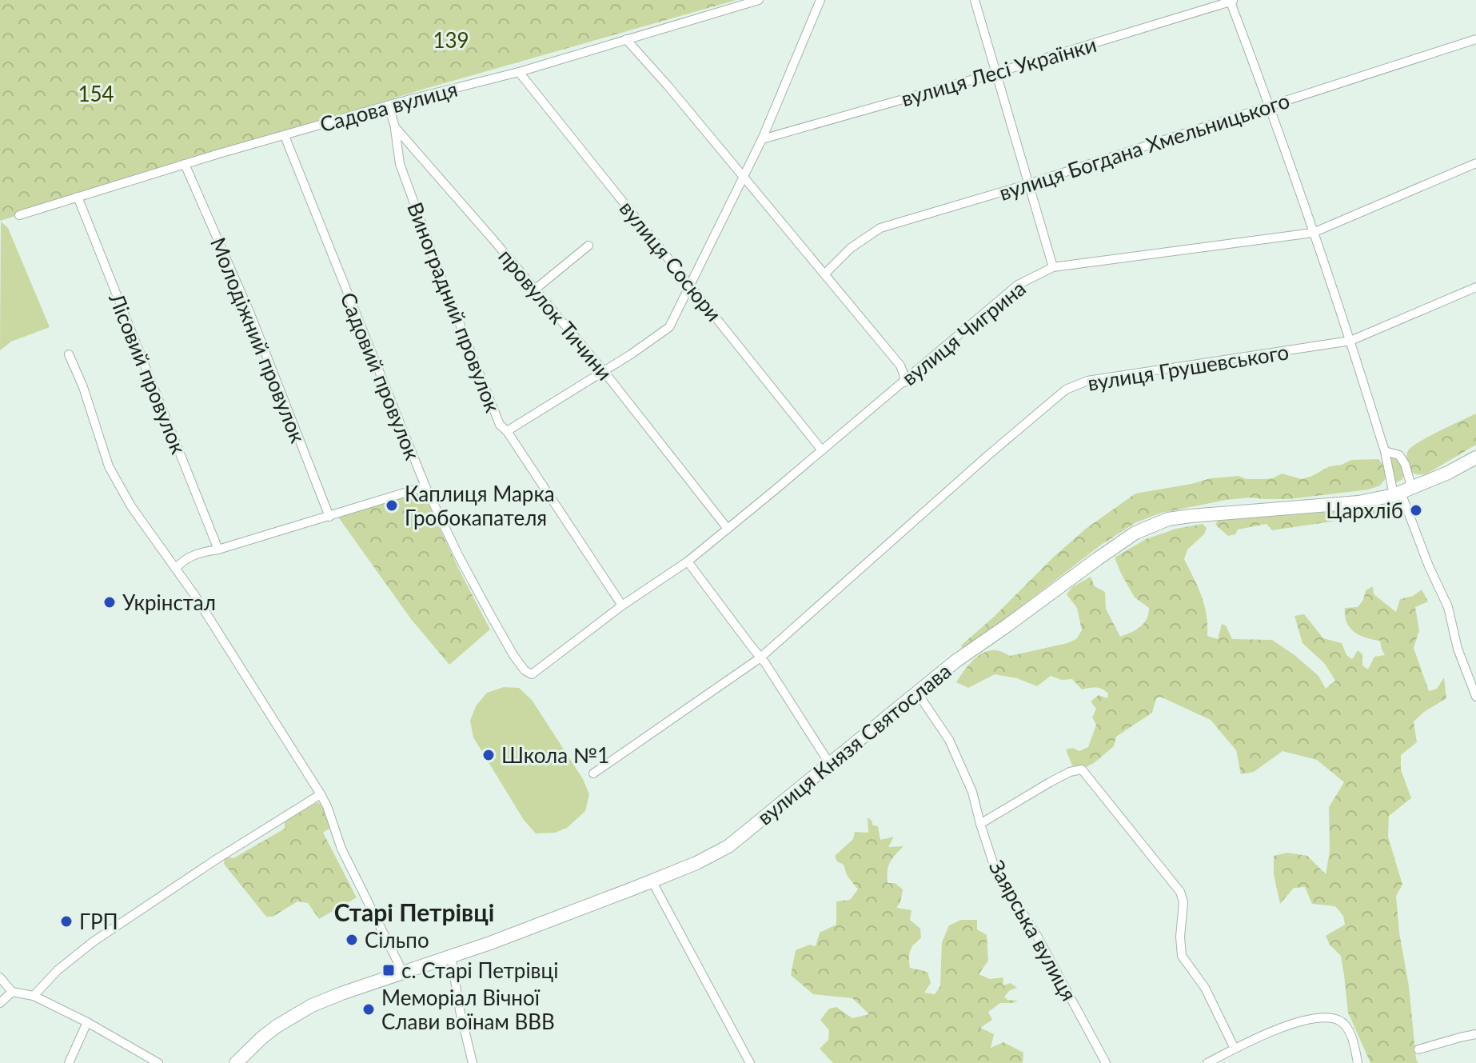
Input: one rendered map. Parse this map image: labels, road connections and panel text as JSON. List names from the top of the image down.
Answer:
{
  "streets": {
    "main road": ["вулиця Князя Святослава"],
    "street": [
      "вулиця Лесі Українки",
      "Садова вулиця",
      "вулиця Богдана Хмельницького",
      "вулиця Сосюри",
      "Виноградний провулок",
      "провулок Тичини",
      "вулиця Чигрина",
      "Молодіжний провулок",
      "вулиця Грушевського",
      "Лісовий провулок",
      "Садовий провулок",
      "Заярська вулиця"
    ]
  },
  "crossings": [
    ["Садова вулиця", "вулиця Сосюри"],
    ["Садова вулиця", "Молодіжний провулок"],
    ["Садова вулиця", "Лісовий провулок"],
    ["Садова вулиця", "Садовий провулок"],
    ["вулиця Сосюри", "вулиця Чигрина"],
    ["Виноградний провулок", "провулок Тичини"],
    ["Виноградний провулок", "вулиця Чигрина"],
    ["провулок Тичини", "вулиця Чигрина"],
    ["вулиця Чигрина", "Садовий провулок"],
    ["вулиця Князя Святослава", "Заярська вулиця"]
  ],
  "districts": ["Старі Петрівці"],
  "parks": ["139", "154"],
  "places": {
    "other": [
      "Каплиця Марка Гробокапателя",
      "Цархліб",
      "Укрінстал",
      "Школа №1",
      "ГРП",
      "Сільпо",
      "Меморіал Вічної Слави воїнам ВВВ"
    ],
    "transit": ["с. Старі Петрівці"]
  }
}
